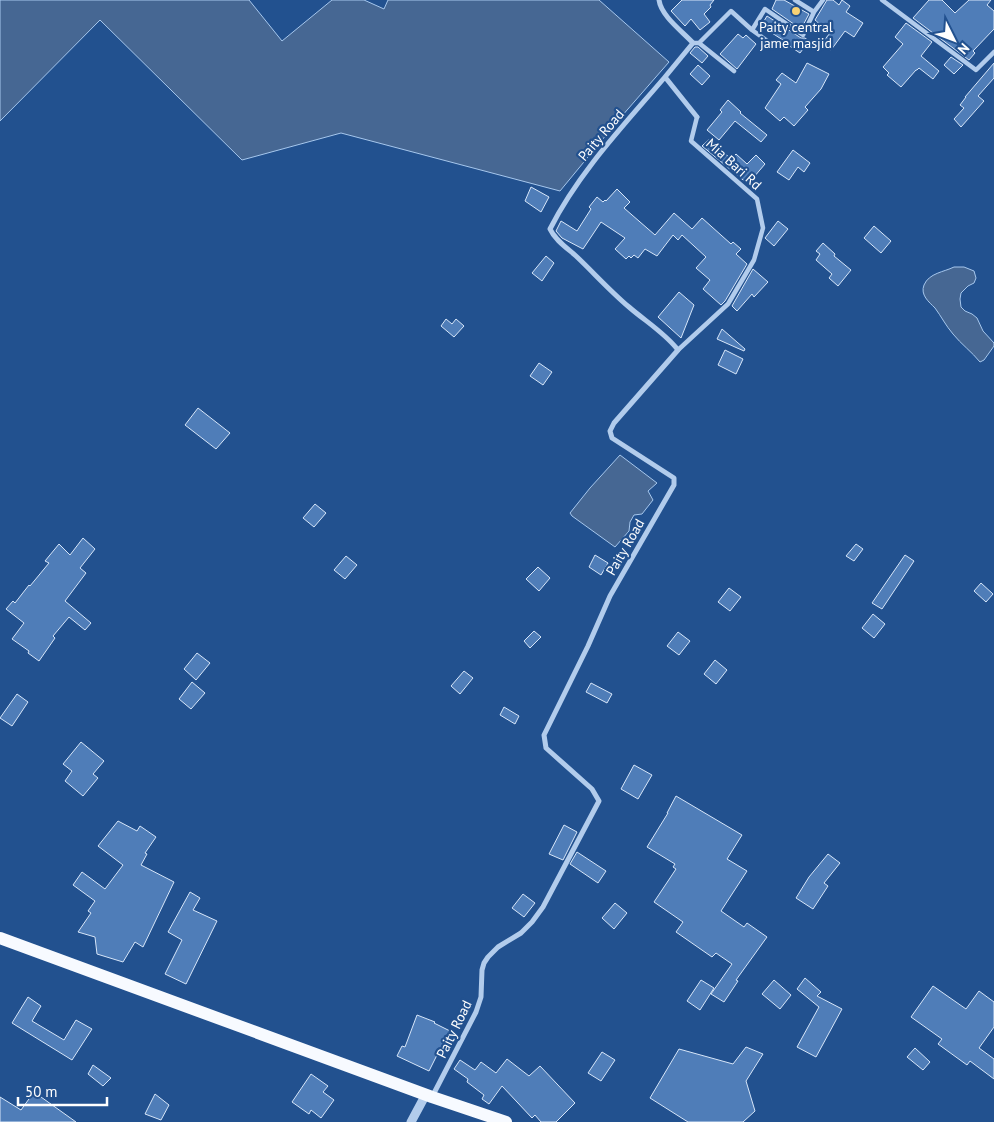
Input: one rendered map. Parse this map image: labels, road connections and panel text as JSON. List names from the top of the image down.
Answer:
{
  "streets": {
    "street": ["Paity Road", "Mia Bari Rd"]
  },
  "crossings": [
    ["Paity Road", "Mia Bari Rd"]
  ],
  "places": ["Paity central jame masjid"],
  "scale_bar": "50 m",
  "north": "bottom right"
}
